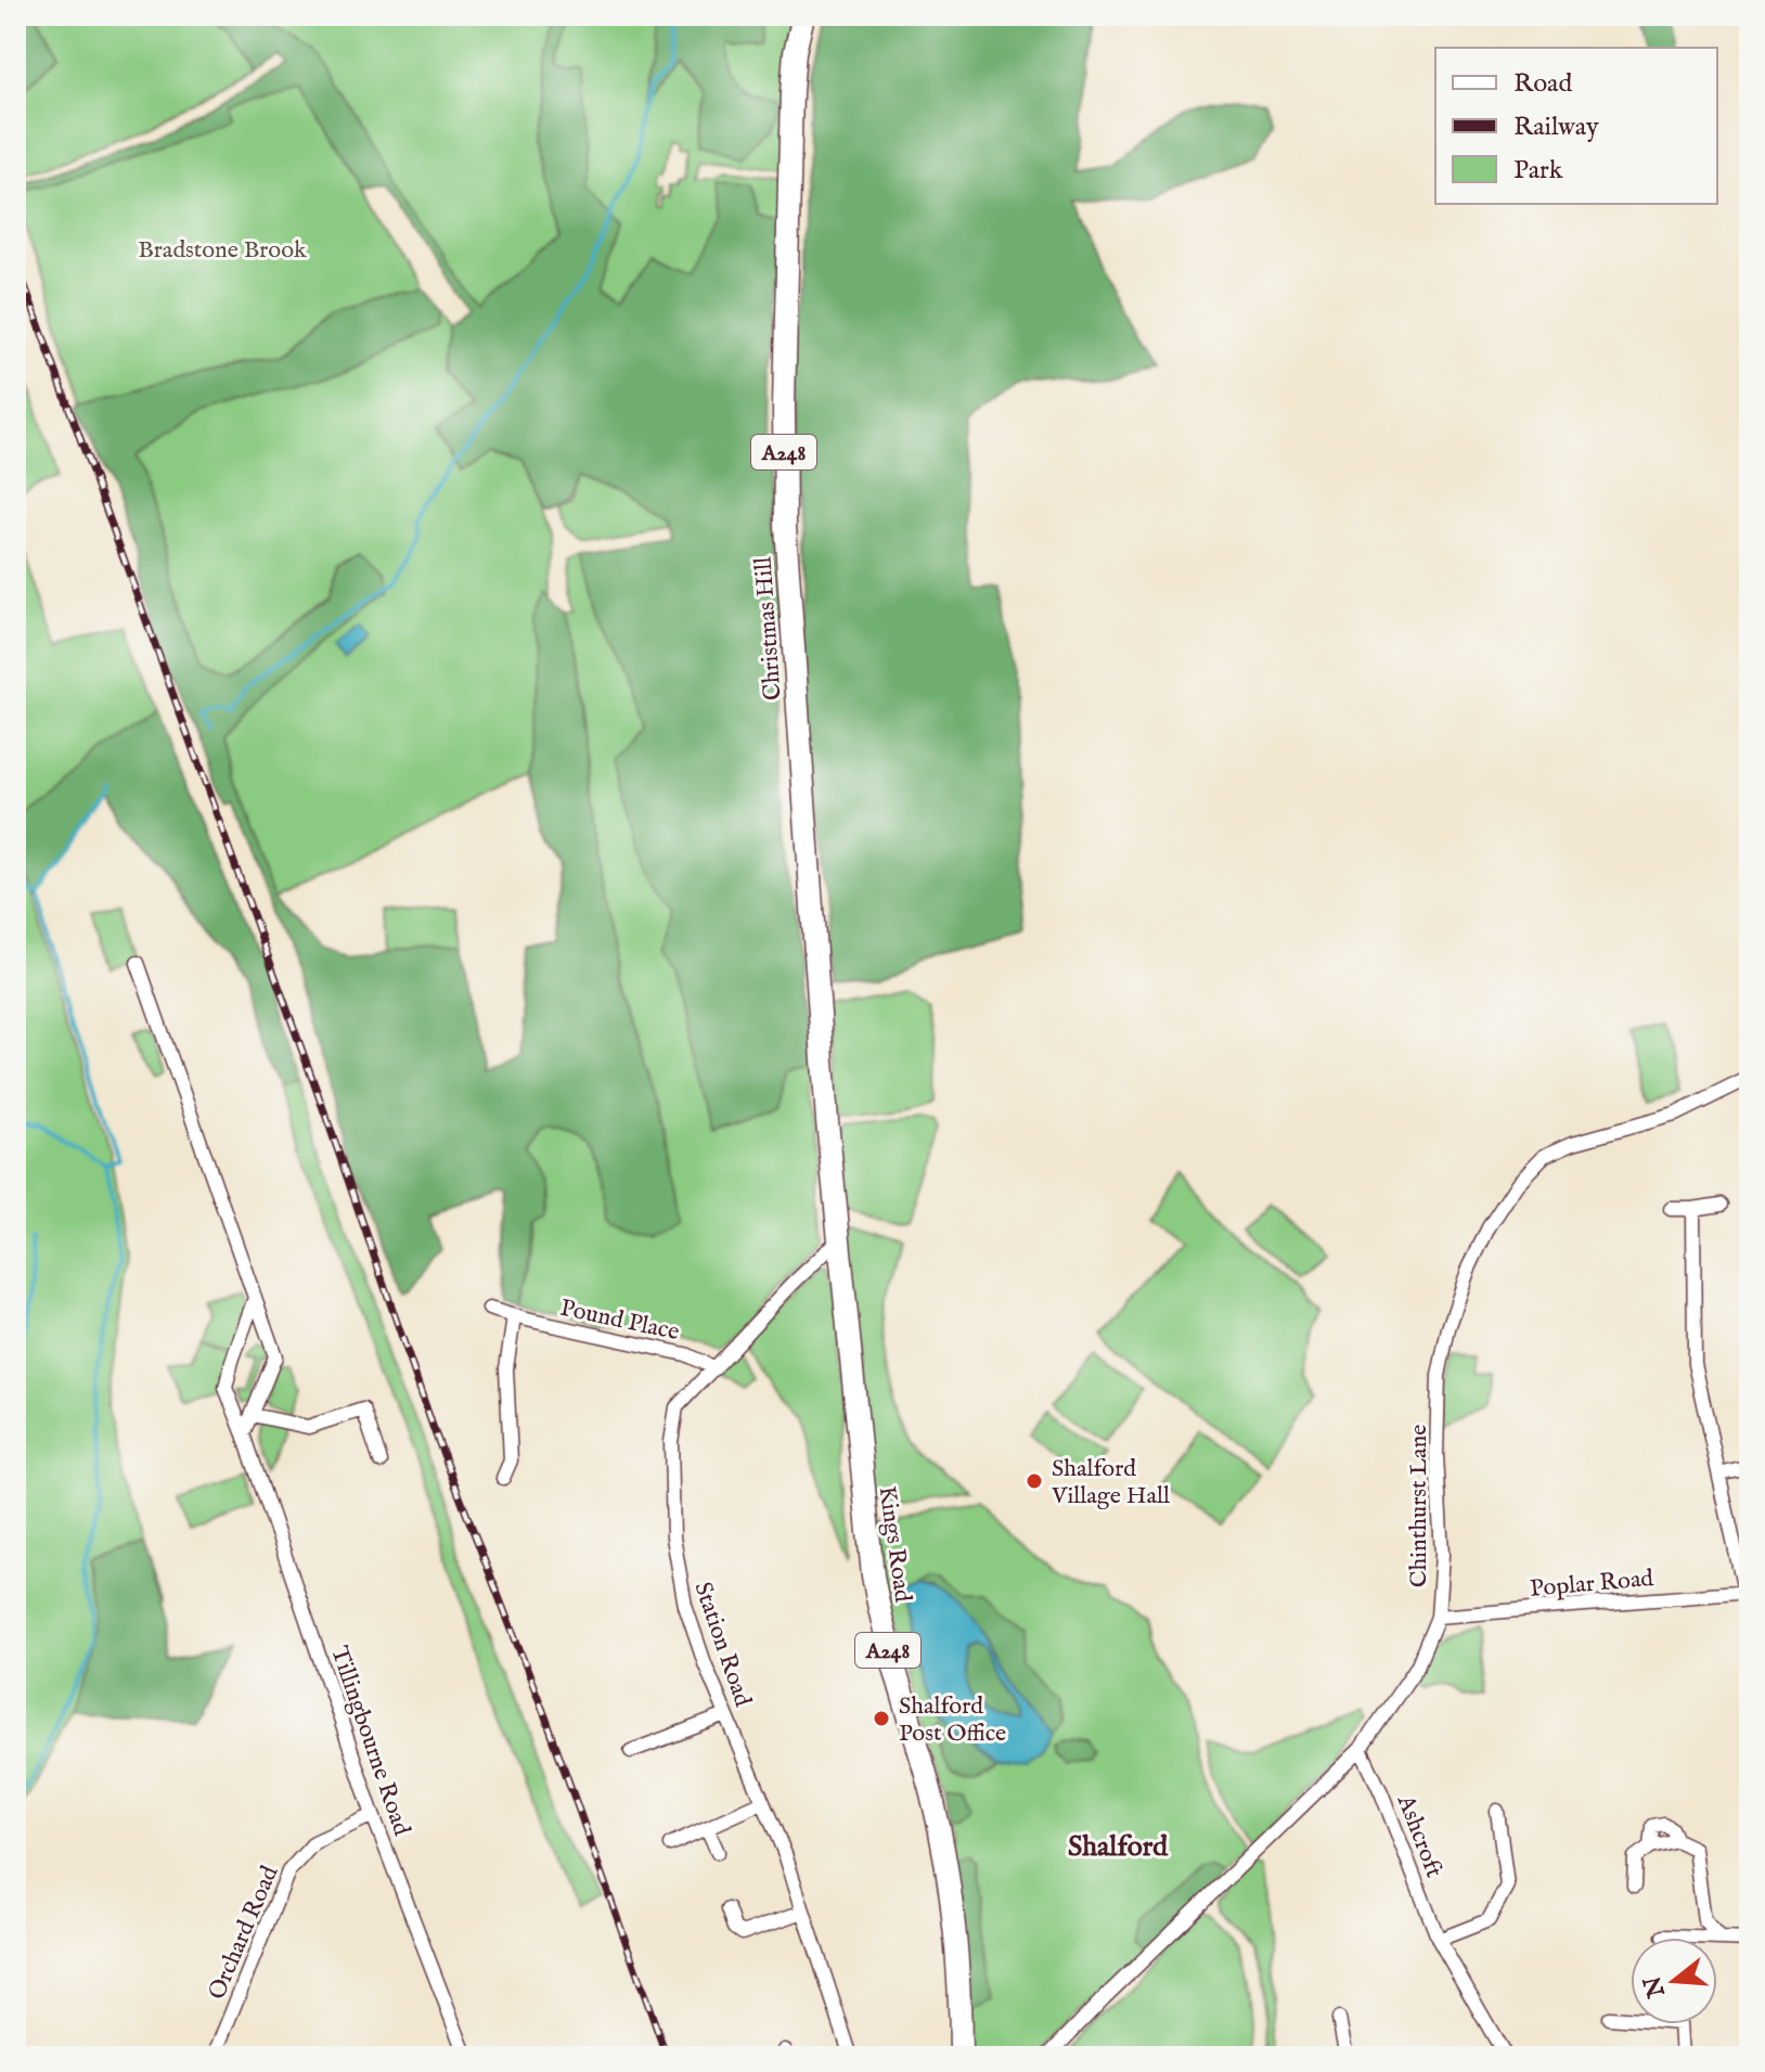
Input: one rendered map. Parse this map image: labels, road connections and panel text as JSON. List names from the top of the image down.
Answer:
{
  "streets": {
    "main road": ["A248", "Christmas Hill", "Kings Road"],
    "street": [
      "Pound Place",
      "Chinthurst Lane",
      "Poplar Road",
      "Station Road",
      "Tillingbourne Road",
      "Ashcroft",
      "Orchard Road"
    ]
  },
  "crossings": [
    ["Christmas Hill", "Kings Road"],
    ["Christmas Hill", "Station Road"],
    ["Pound Place", "Station Road"],
    ["Chinthurst Lane", "Poplar Road"],
    ["Chinthurst Lane", "Ashcroft"],
    ["Kings Road", "Station Road"],
    ["Tillingbourne Road", "Orchard Road"]
  ],
  "districts": ["Shalford"],
  "parks": ["Bradstone Brook"],
  "places": ["Shalford Village Hall", "Shalford Post Office"],
  "legend": ["Road", "Railway", "Park"],
  "north": "left"
}
